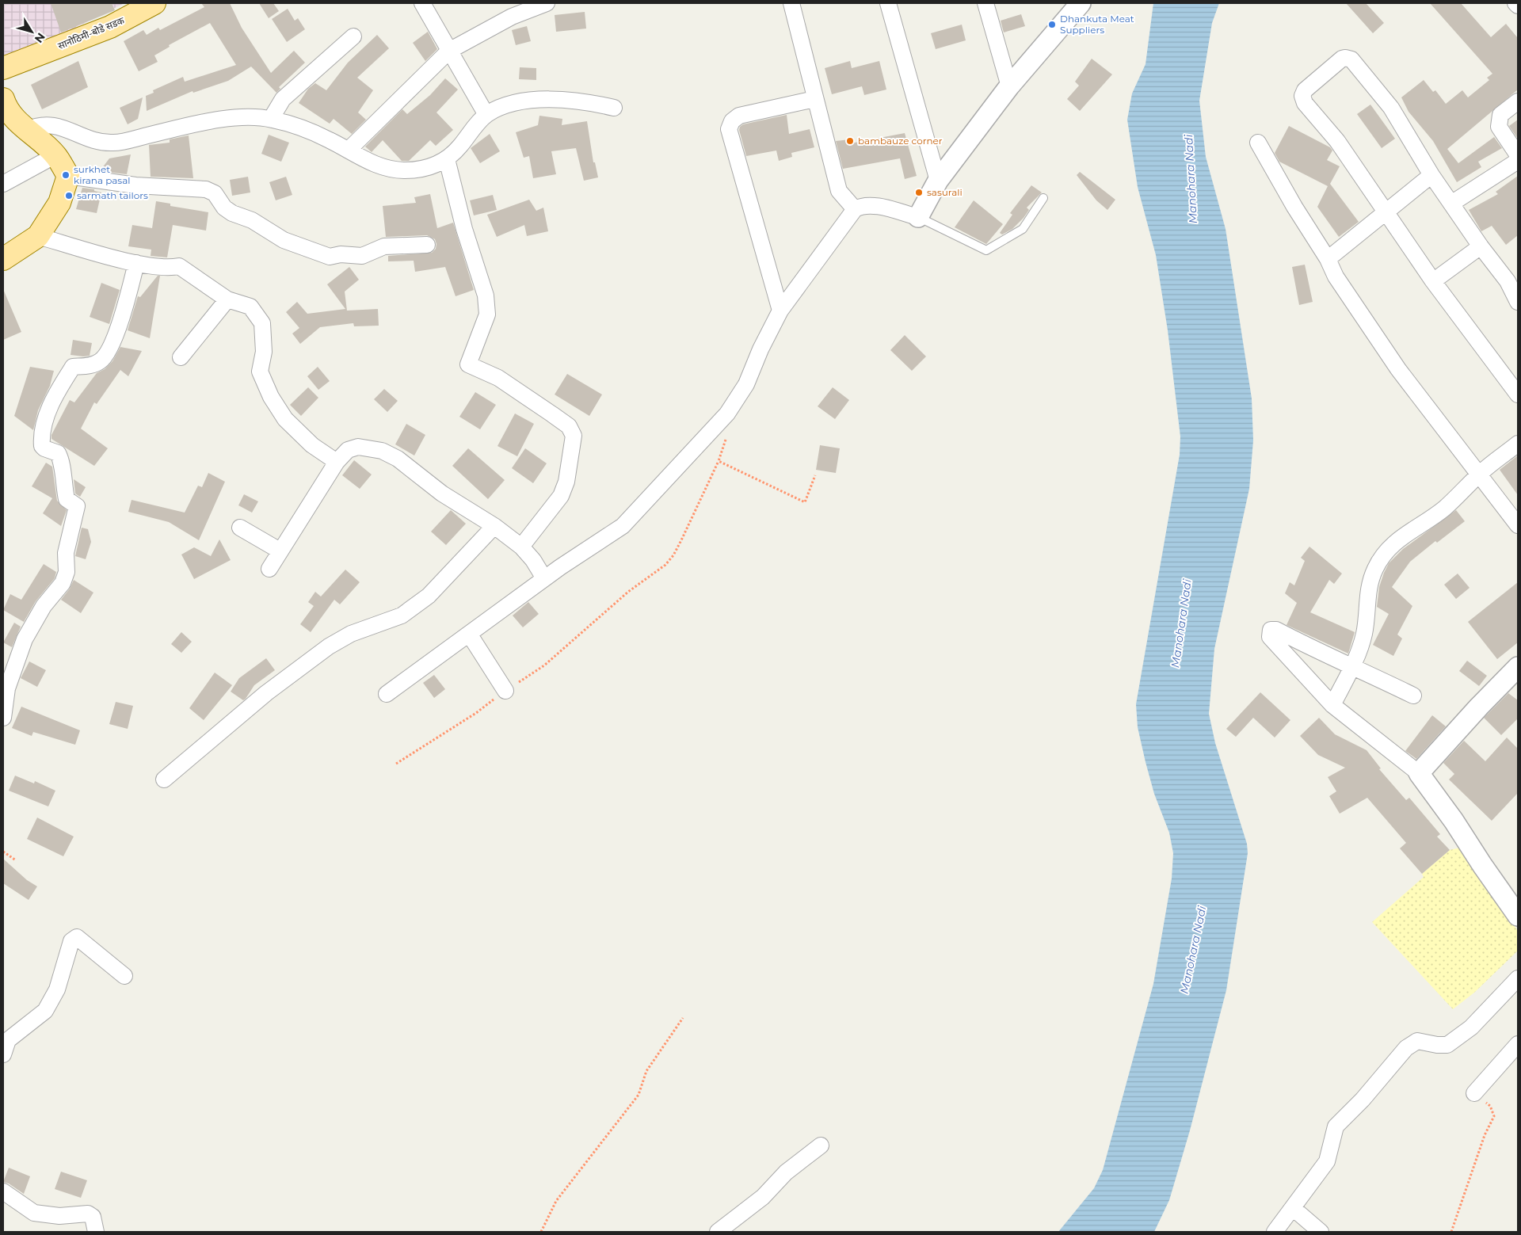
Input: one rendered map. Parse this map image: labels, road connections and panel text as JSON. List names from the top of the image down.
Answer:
{
  "streets": {
    "main road": ["सानोठिमी-बोडे सडक"]
  },
  "water": ["Manohara Nadi"],
  "places": [
    "Dhankuta Meat Suppliers",
    "bambauze corner",
    "surkhet kirana pasal",
    "sasurali",
    "sarmath tailors"
  ],
  "north": "bottom right"
}
